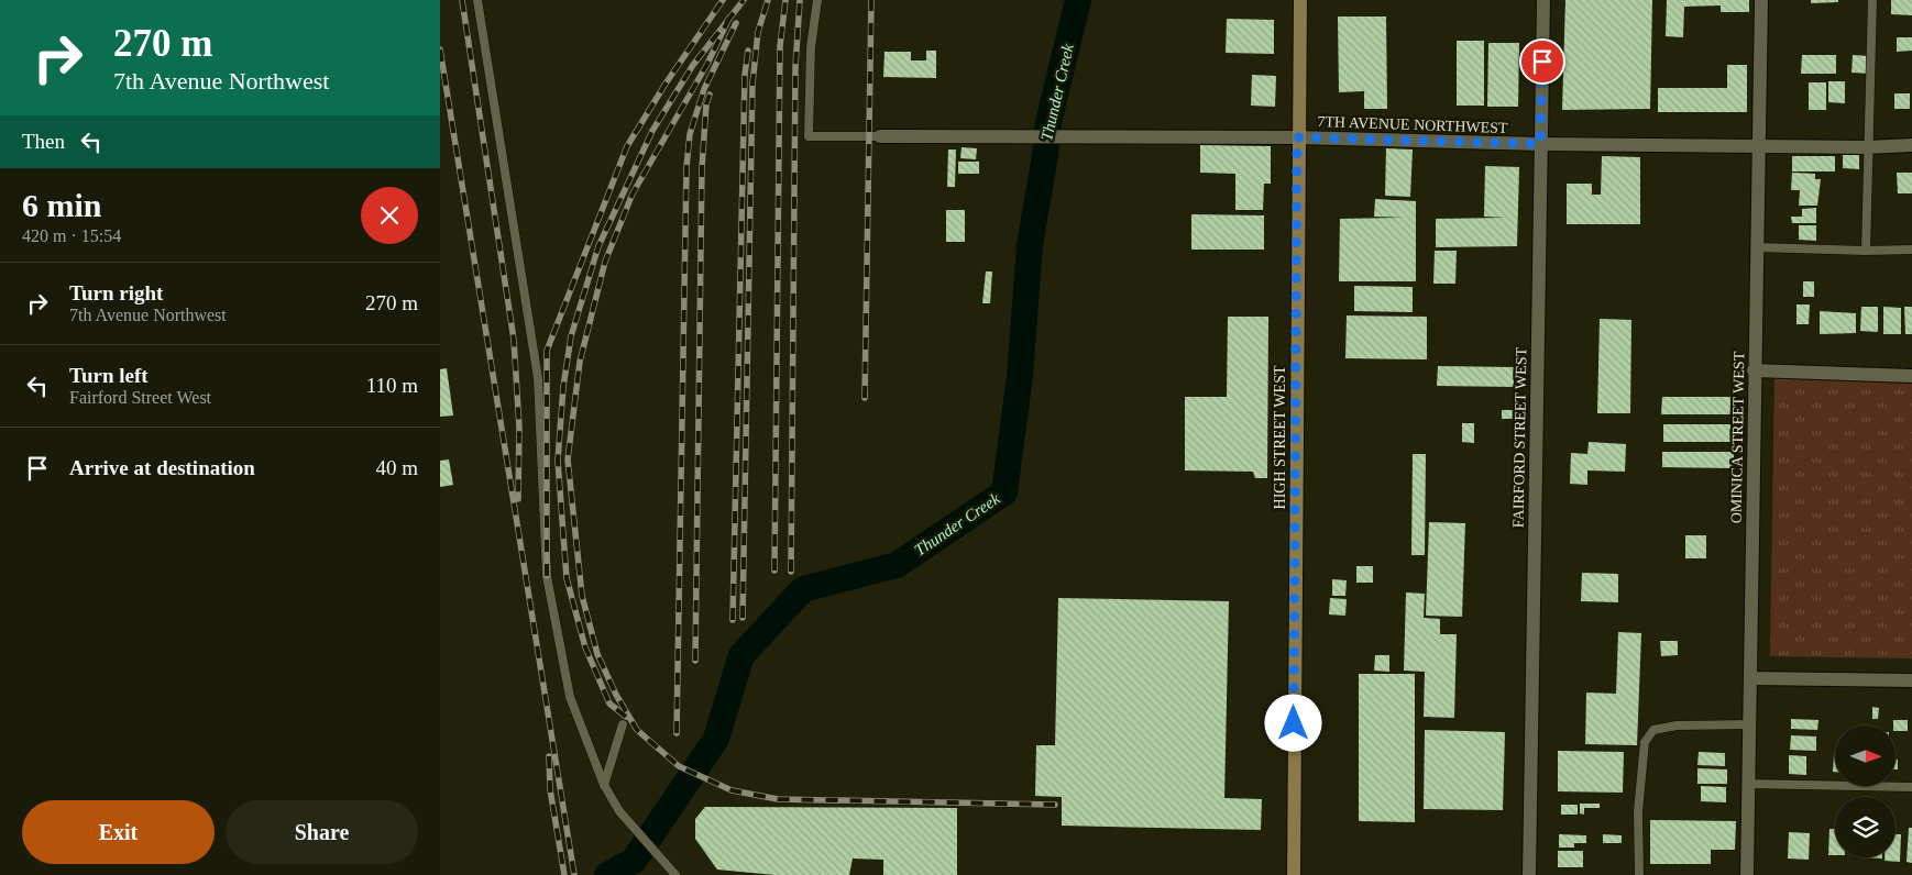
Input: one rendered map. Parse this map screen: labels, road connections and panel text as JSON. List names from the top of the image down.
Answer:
{
  "streets": {
    "main road": ["HIGH STREET WEST"],
    "street": ["7TH AVENUE NORTHWEST", "FAIRFORD STREET WEST", "OMINICA STREET WEST"]
  },
  "crossings": [
    ["7TH AVENUE NORTHWEST", "HIGH STREET WEST"],
    ["7TH AVENUE NORTHWEST", "FAIRFORD STREET WEST"],
    ["7TH AVENUE NORTHWEST", "OMINICA STREET WEST"]
  ],
  "water": ["Thunder Creek"],
  "north": "right",
  "page": {
    "turn": ["270 m", "7th Avenue Northwest"],
    "then": "Then",
    "heading": ["6 min", "420 m · 15:54"],
    "list": [
      {
        "name": "Turn right",
        "note": "7th Avenue Northwest",
        "value": "270 m"
      },
      {
        "name": "Turn left",
        "note": "Fairford Street West",
        "value": "110 m"
      },
      {
        "name": "Arrive at destination",
        "value": "40 m"
      }
    ],
    "buttons": ["Exit", "Share"]
  }
}
